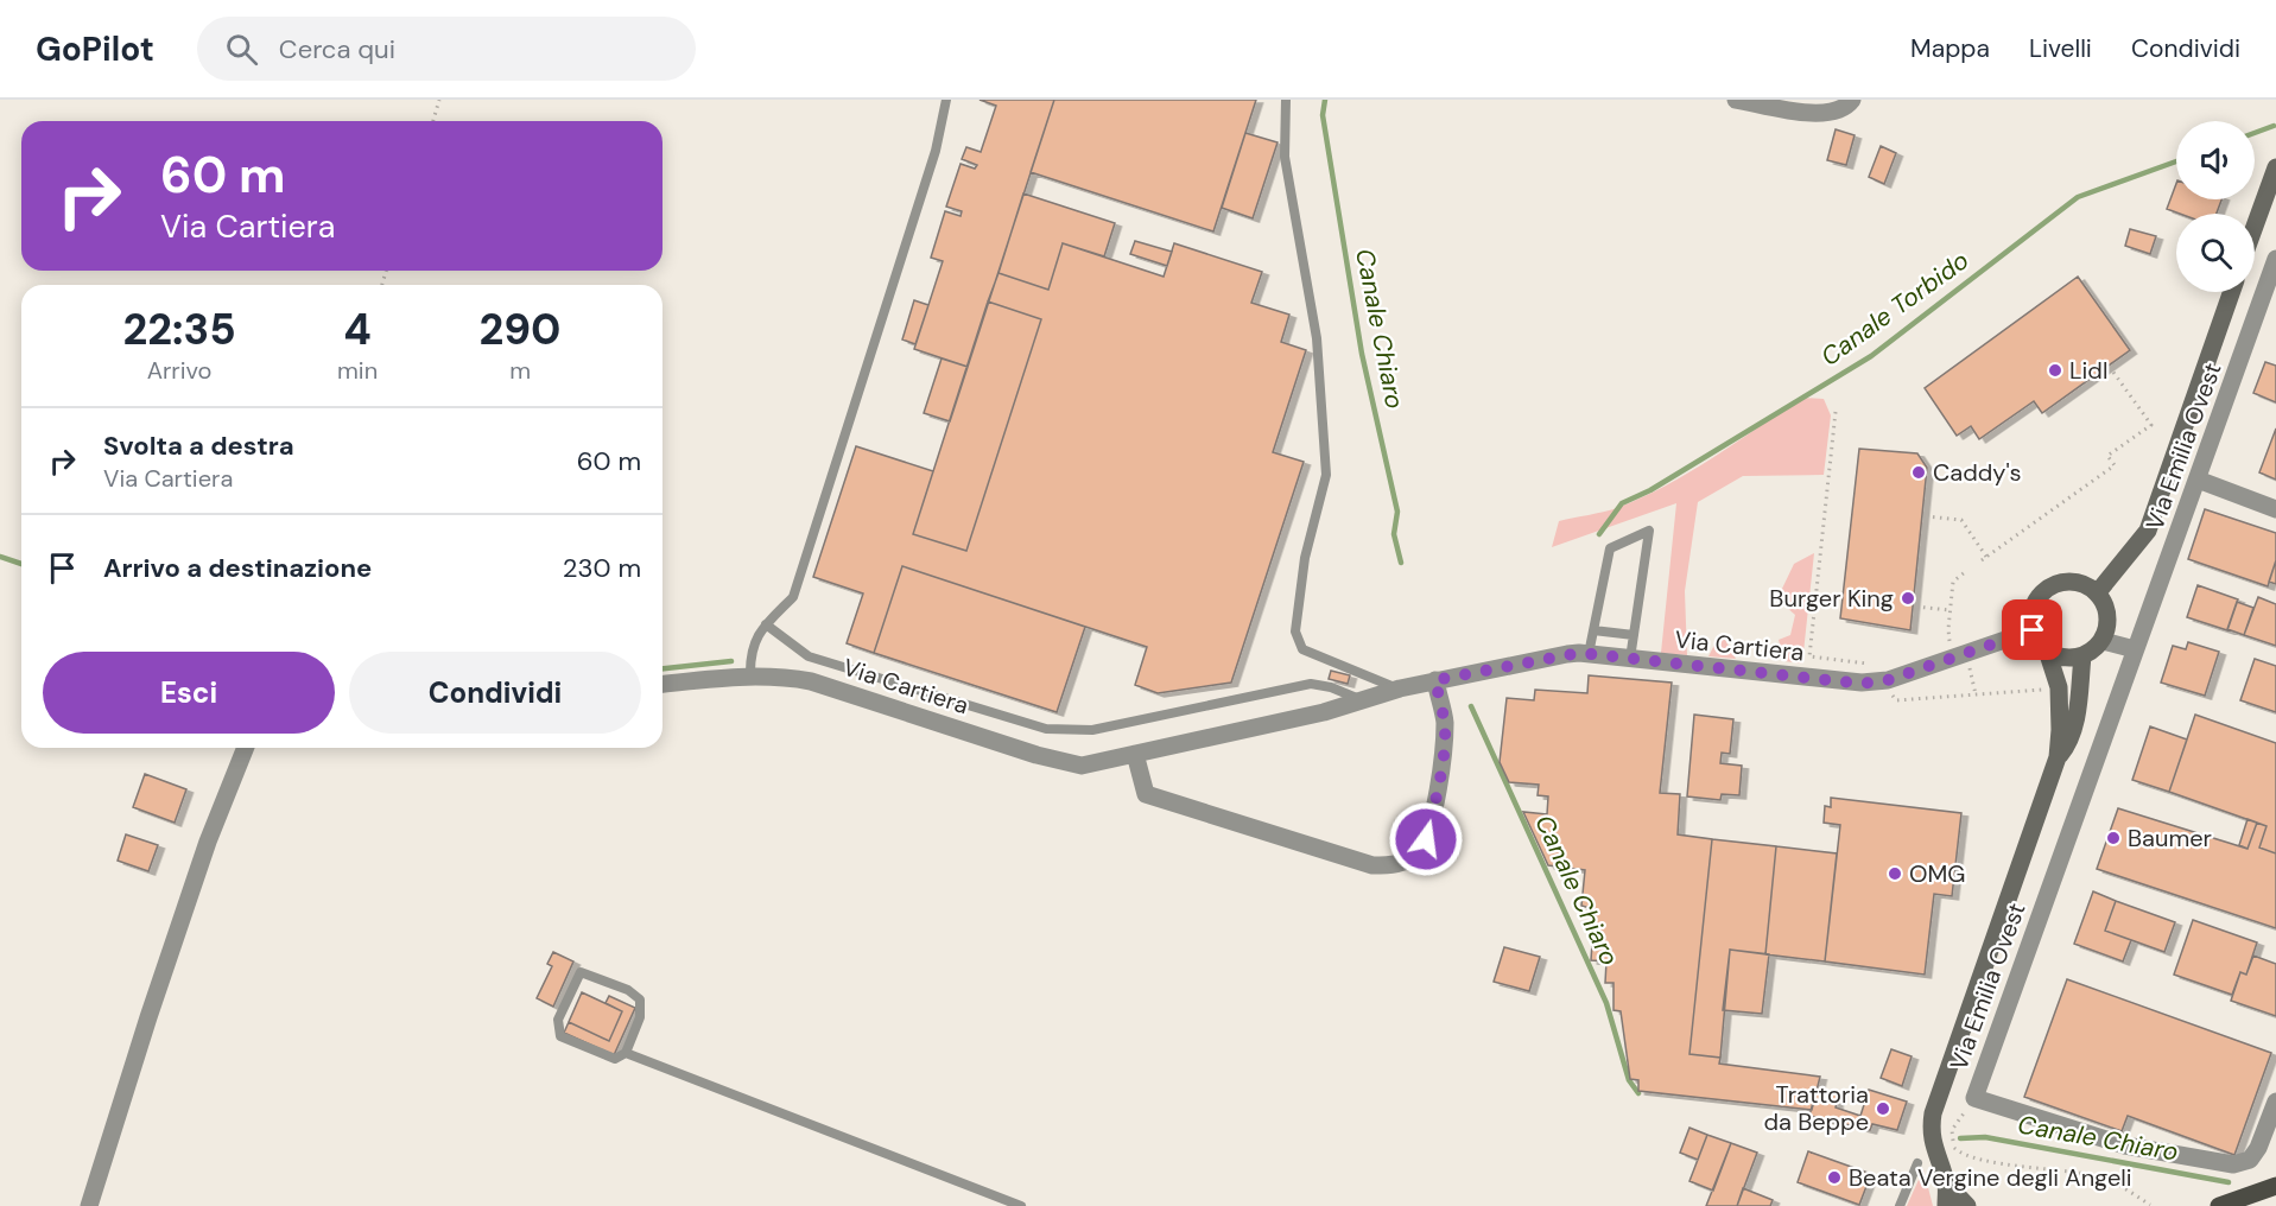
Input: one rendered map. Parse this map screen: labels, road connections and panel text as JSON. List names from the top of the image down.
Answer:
{
  "streets": {
    "main road": ["Via Emilia Ovest"],
    "street": ["Via Cartiera"]
  },
  "crossings": [
    ["Via Emilia Ovest", "Via Cartiera"]
  ],
  "water": ["Canale Torbido", "Canale Chiaro"],
  "places": [
    "Lidl",
    "Caddy's",
    "Burger King",
    "Baumer",
    "OMG",
    "Trattoria da Beppe",
    "Beata Vergine degli Angeli"
  ],
  "page": {
    "header": "GoPilot",
    "search": "Cerca qui",
    "nav": ["Mappa", "Livelli", "Condividi"],
    "turn": ["60 m", "Via Cartiera"],
    "eta": [
      "22:35",
      "Arrivo",
      "4",
      "min",
      "290",
      "m"
    ],
    "list": [
      {
        "name": "Svolta a destra",
        "note": "Via Cartiera",
        "value": "60 m"
      },
      {
        "name": "Arrivo a destinazione",
        "value": "230 m"
      }
    ],
    "buttons": ["Esci", "Condividi"]
  }
}
